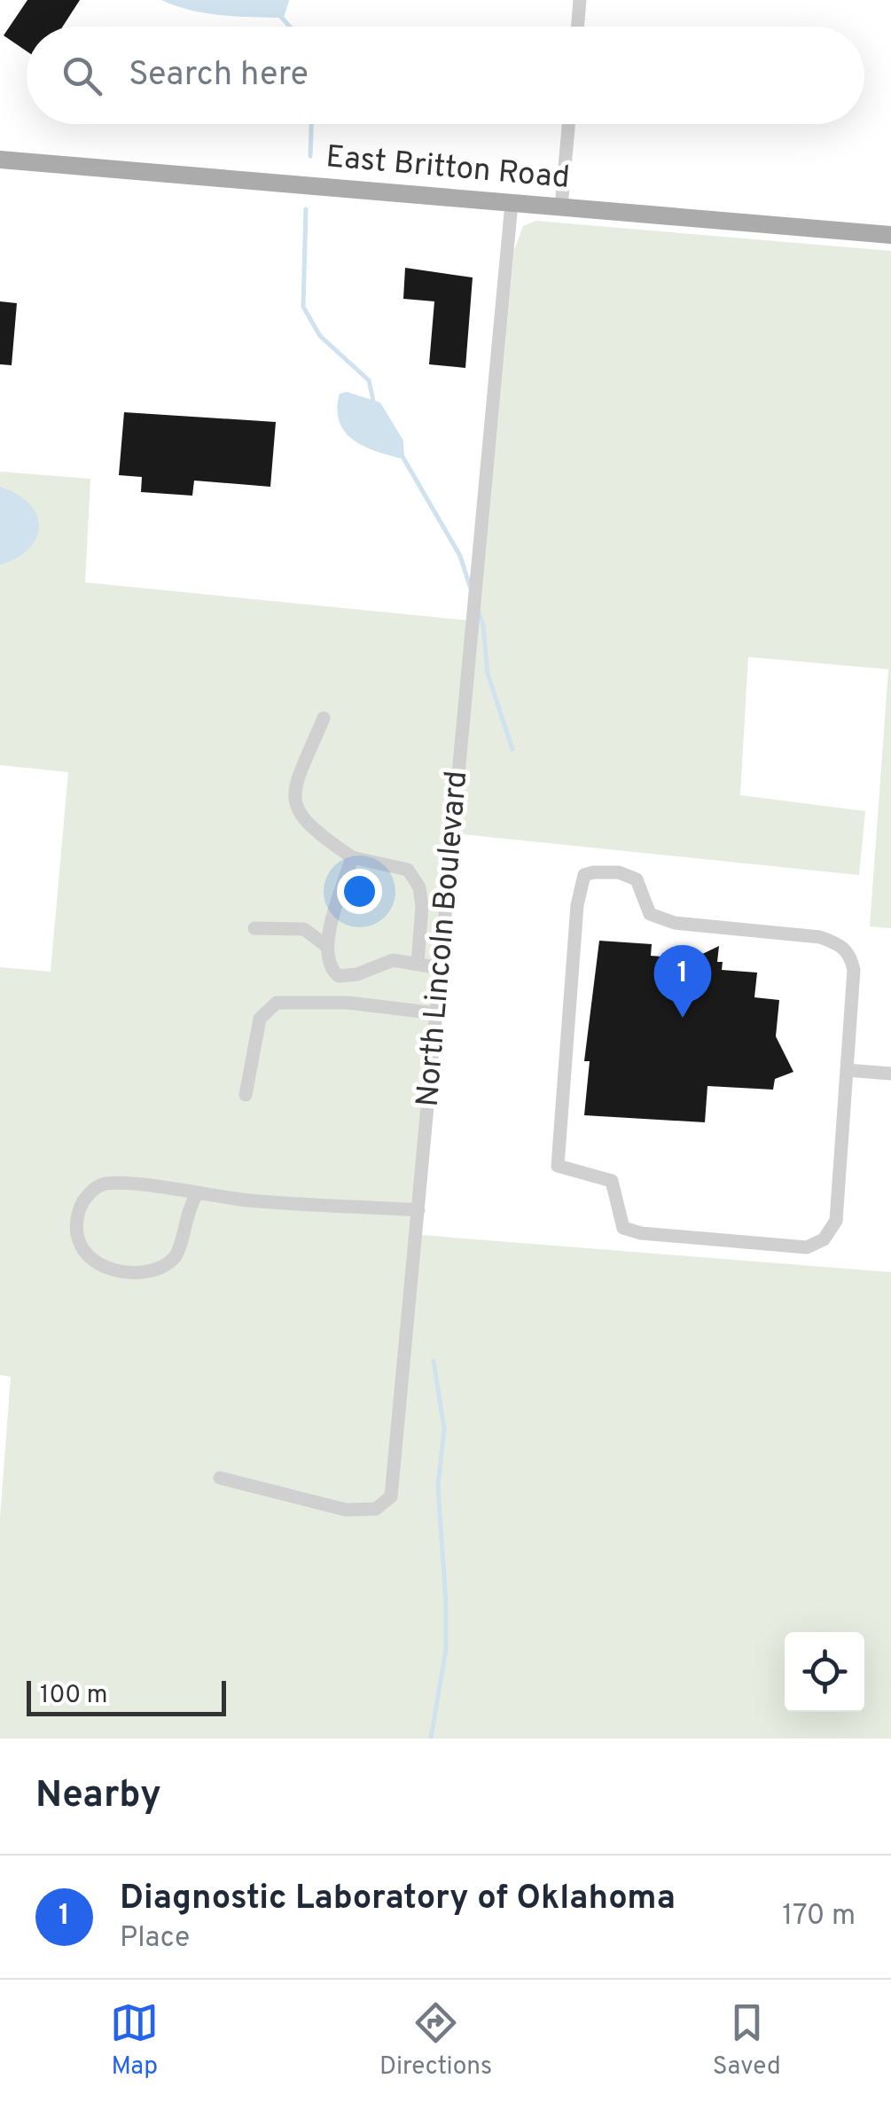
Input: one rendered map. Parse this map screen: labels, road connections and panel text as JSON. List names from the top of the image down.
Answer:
{
  "streets": {
    "main road": ["East Britton Road"],
    "street": ["North Lincoln Boulevard"]
  },
  "crossings": [
    ["East Britton Road", "North Lincoln Boulevard"]
  ],
  "scale_bar": "100 m",
  "page": {
    "search": "Search here",
    "pins": "1",
    "scale": "100 m",
    "heading": "Nearby",
    "list": [
      {
        "mark": "1",
        "name": "Diagnostic Laboratory of Oklahoma",
        "note": "Place",
        "value": "170 m"
      }
    ],
    "nav": ["Map", "Directions", "Saved"]
  }
}
